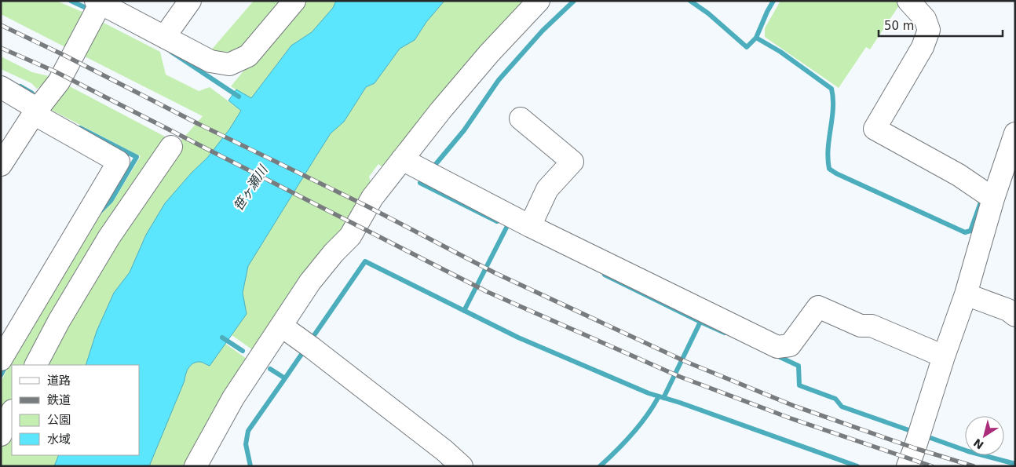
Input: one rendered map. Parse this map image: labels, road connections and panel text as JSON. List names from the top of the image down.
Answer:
{
  "water": ["笹ヶ瀬川"],
  "legend": [
    "道路",
    "鉄道",
    "公園",
    "水域"
  ],
  "scale_bar": "50 m",
  "north": "bottom left"
}
